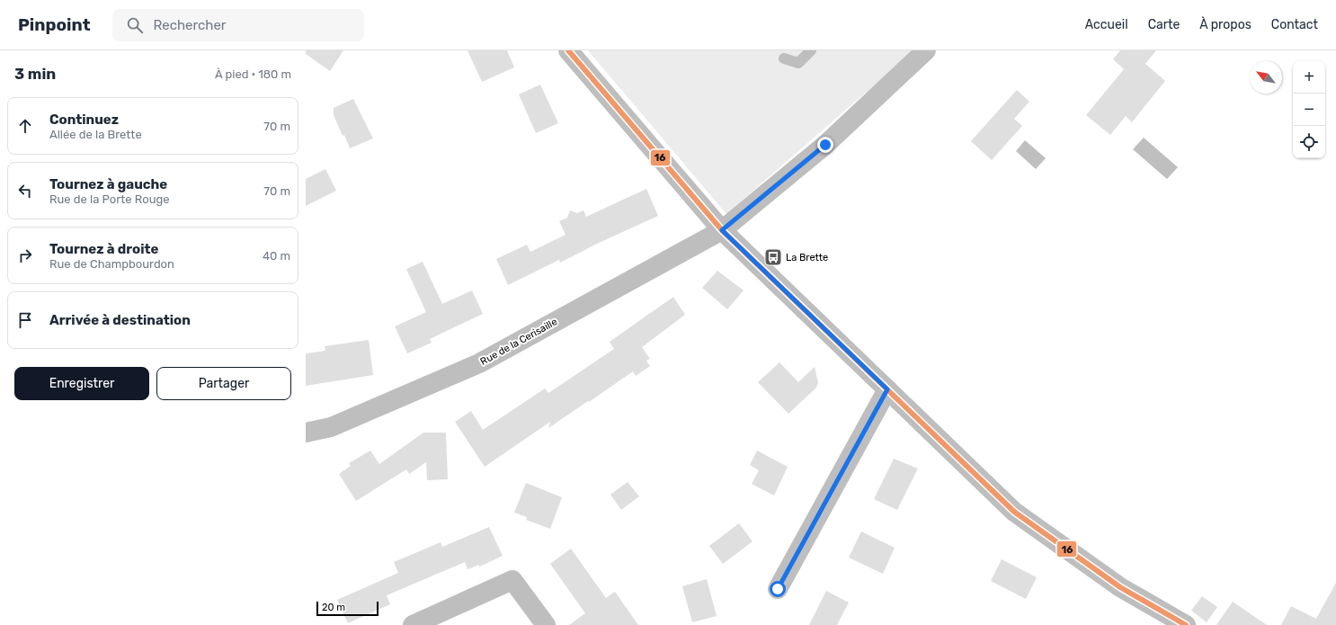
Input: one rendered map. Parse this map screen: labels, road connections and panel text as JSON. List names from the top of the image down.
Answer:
{
  "streets": {
    "street": ["Rue de la Cerisaille"]
  },
  "places": {
    "bus stop": ["La Brette"]
  },
  "lines": ["transit line 16"],
  "scale_bar": "20 m",
  "north": "top left",
  "page": {
    "header": "Pinpoint",
    "search": "Rechercher",
    "nav": [
      "Accueil",
      "Carte",
      "À propos",
      "Contact"
    ],
    "heading": ["3 min", "À pied · 180 m"],
    "map_buttons": ["+", "−"],
    "list": [
      ["Continuez", "Allée de la Brette", "70 m"],
      ["Tournez à gauche", "Rue de la Porte Rouge", "70 m"],
      ["Tournez à droite", "Rue de Champbourdon", "40 m"],
      "Arrivée à destination"
    ],
    "buttons": ["Enregistrer", "Partager"],
    "scale": "20 m"
  }
}
